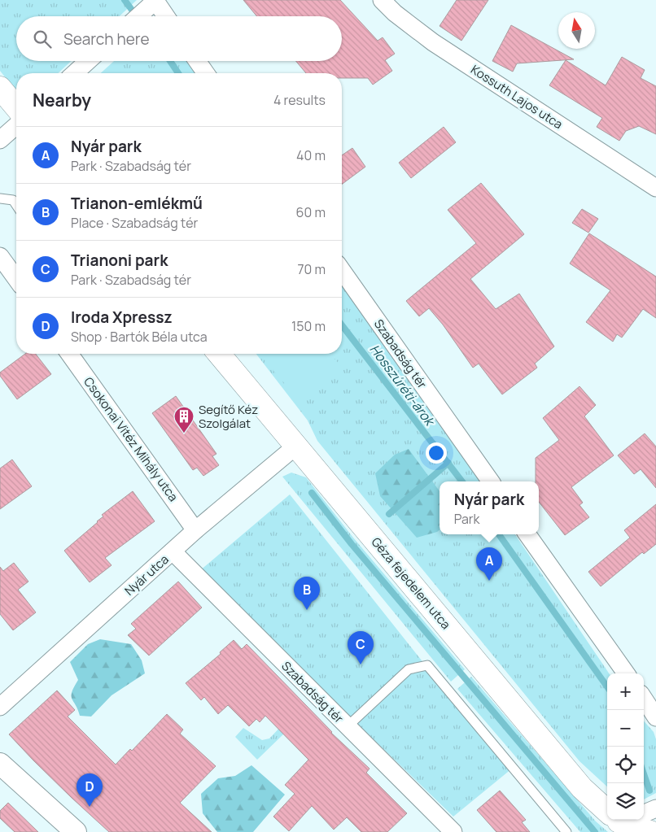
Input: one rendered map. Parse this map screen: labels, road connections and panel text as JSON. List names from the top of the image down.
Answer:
{
  "streets": {
    "main road": ["Géza fejedelem utca"],
    "street": [
      "Kossuth Lajos utca",
      "Szabadság tér",
      "Csokonai Vitéz Mihály utca",
      "Nyár utca"
    ]
  },
  "crossings": [
    ["Szabadság tér", "Nyár utca"],
    ["Csokonai Vitéz Mihály utca", "Nyár utca"],
    ["Nyár utca", "Géza fejedelem utca"]
  ],
  "water": ["Hosszúréti-árok"],
  "places": {
    "building": ["Segítő Kéz Szolgálat"]
  },
  "north": "top",
  "page": {
    "search": "Search here",
    "heading": ["Nearby", "4 results"],
    "list": [
      {
        "mark": "A",
        "name": "Nyár park",
        "note": "Park · Szabadság tér",
        "value": "40 m"
      },
      {
        "mark": "B",
        "name": "Trianon-emlékmű",
        "note": "Place · Szabadság tér",
        "value": "60 m"
      },
      {
        "mark": "C",
        "name": "Trianoni park",
        "note": "Park · Szabadság tér",
        "value": "70 m"
      },
      {
        "mark": "D",
        "name": "Iroda Xpressz",
        "note": "Shop · Bartók Béla utca",
        "value": "150 m"
      }
    ],
    "popup": ["Nyár park", "Park"],
    "pins": [
      "A",
      "B",
      "C",
      "D"
    ],
    "map_buttons": ["+", "−"]
  }
}
